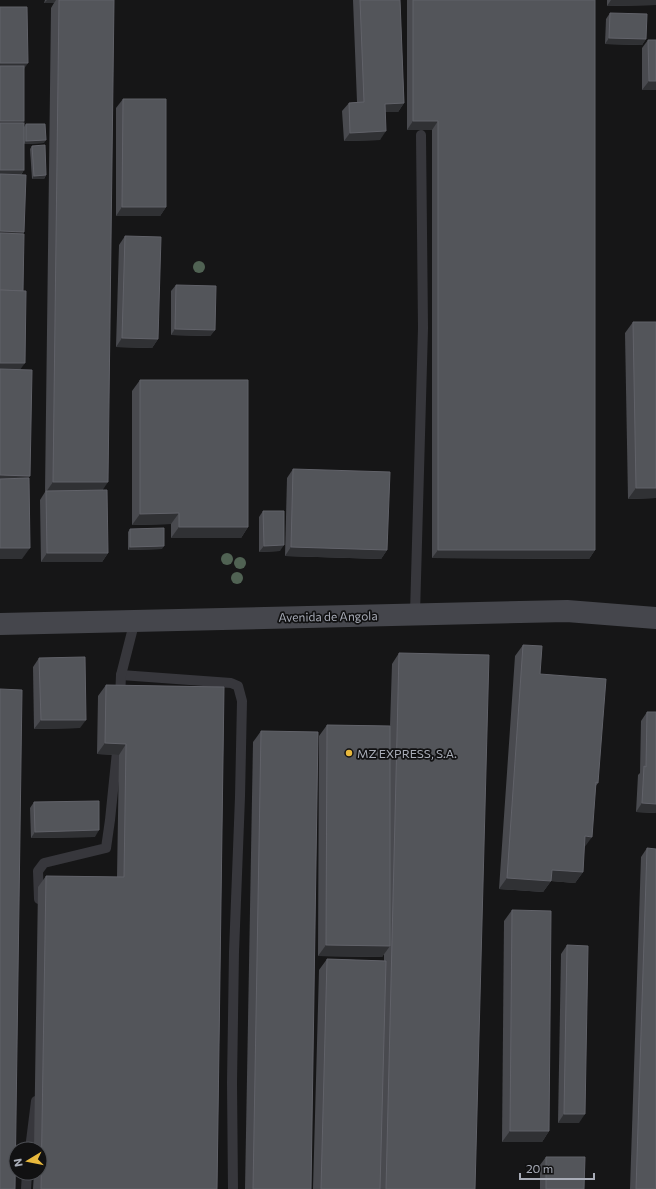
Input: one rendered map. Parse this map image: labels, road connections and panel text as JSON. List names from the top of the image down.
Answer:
{
  "streets": {
    "main road": ["Avenida de Angola"]
  },
  "places": ["MZ EXPRESS, S.A."],
  "scale_bar": "20 m",
  "north": "left"
}
